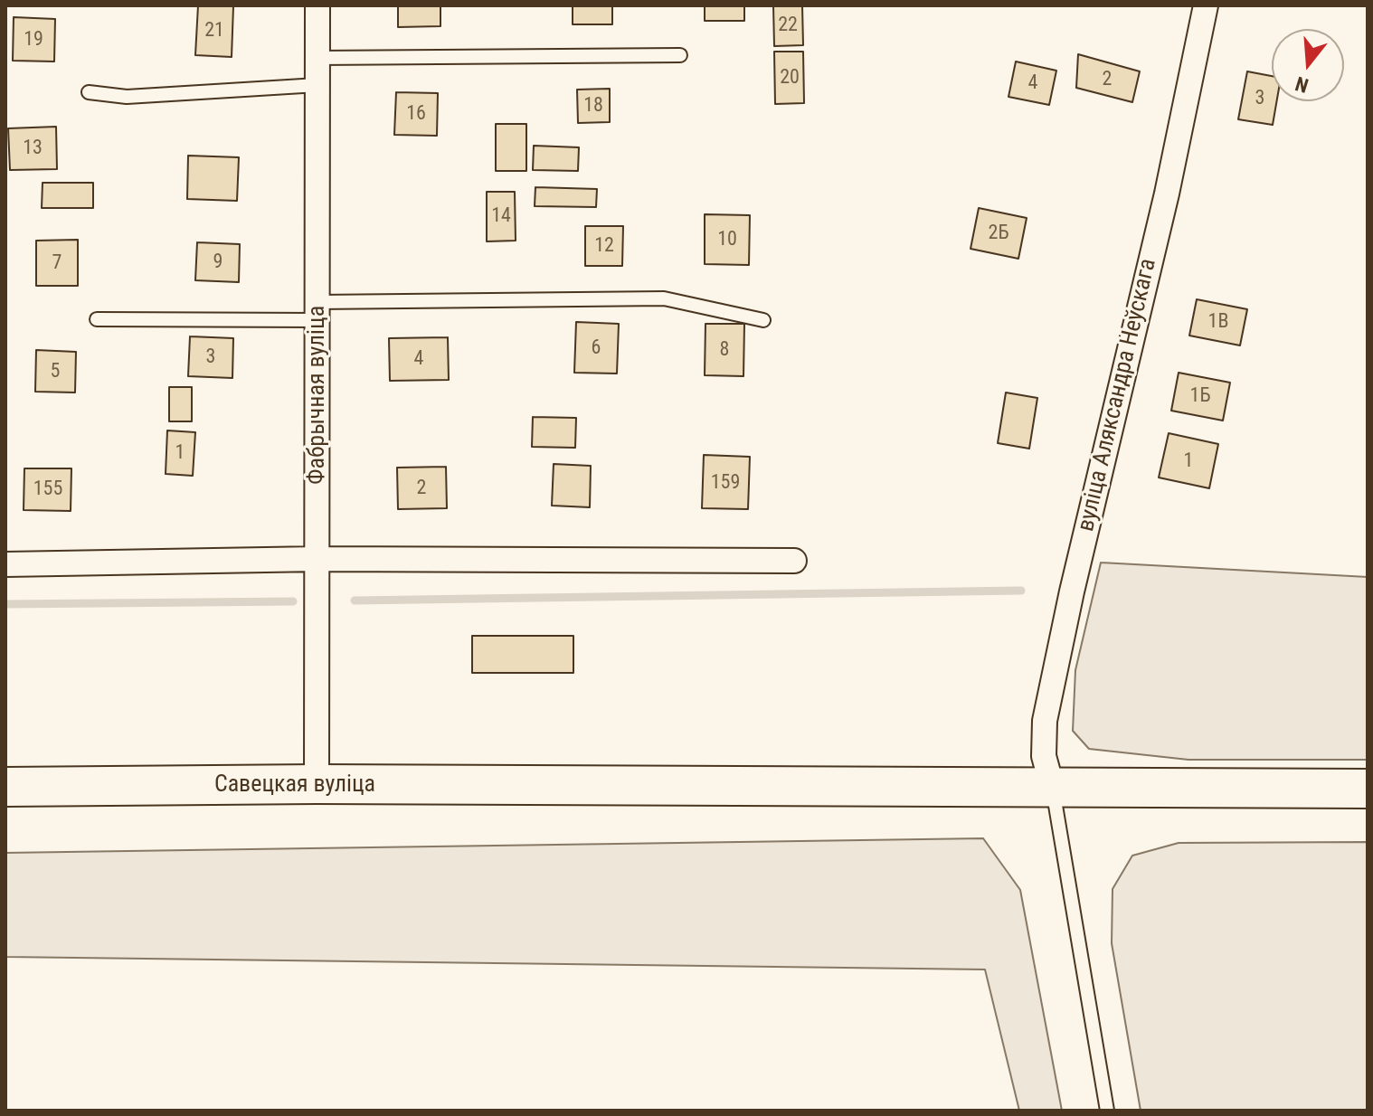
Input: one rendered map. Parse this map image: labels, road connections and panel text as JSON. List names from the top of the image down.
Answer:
{
  "streets": {
    "main road": ["Савецкая вуліца"],
    "street": ["Фабрычная вуліца", "вуліца Аляксандра Неўскага"]
  },
  "crossings": [
    ["Фабрычная вуліца", "Савецкая вуліца"],
    ["вуліца Аляксандра Неўскага", "Савецкая вуліца"]
  ],
  "house_numbers": [
    "22",
    "21",
    "19",
    "20",
    "2",
    "4",
    "3",
    "18",
    "16",
    "13",
    "14",
    "2Б",
    "10",
    "12",
    "9",
    "7",
    "1В",
    "6",
    "8",
    "3",
    "4",
    "5",
    "1Б",
    "1",
    "1",
    "159",
    "2",
    "155"
  ],
  "north": "bottom"
}
